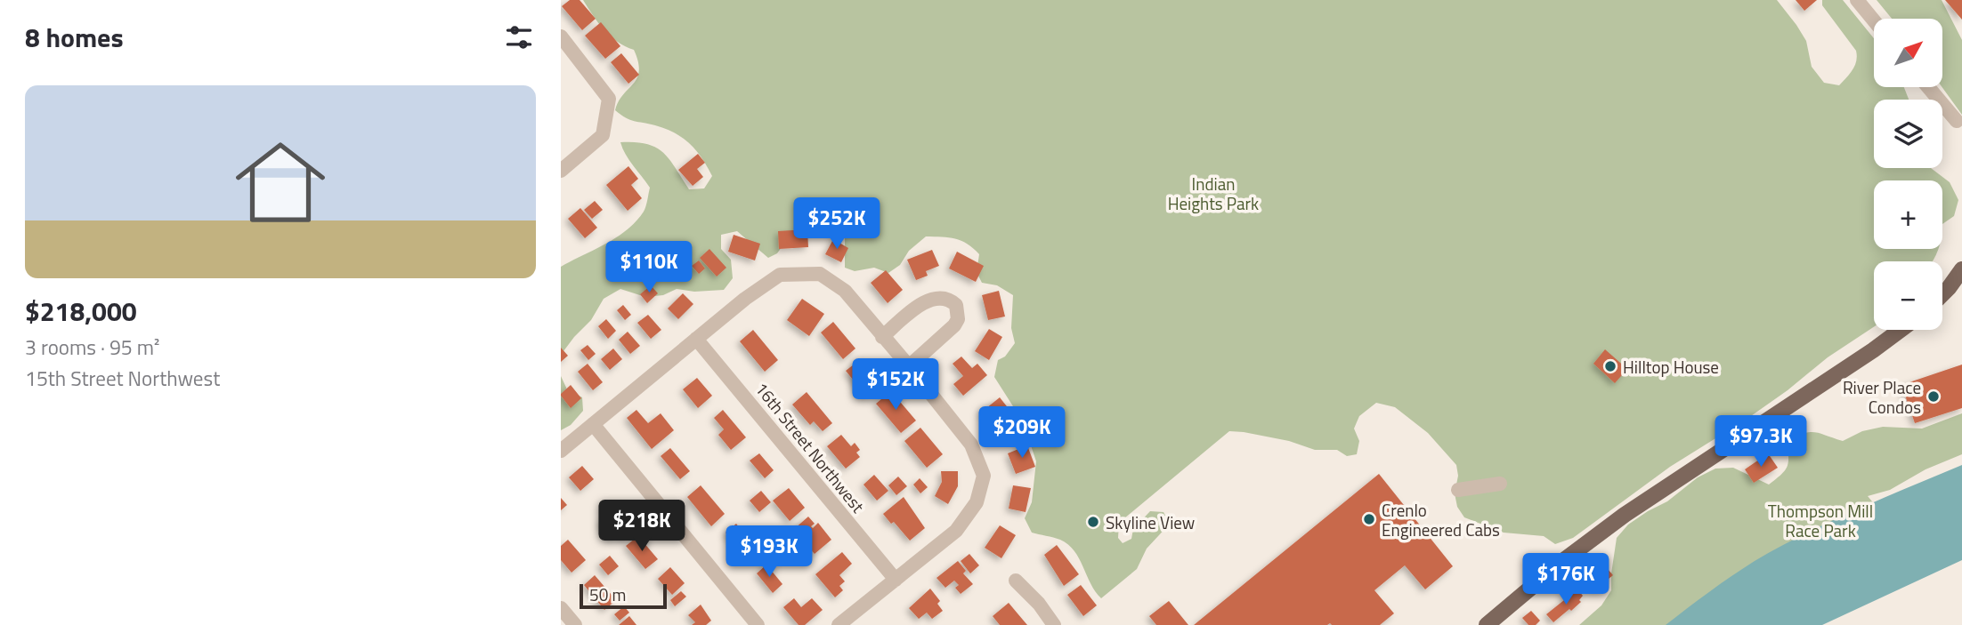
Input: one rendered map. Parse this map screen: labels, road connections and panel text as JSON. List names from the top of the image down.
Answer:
{
  "streets": {
    "street": ["16th Street Northwest"]
  },
  "parks": ["Indian Heights Park", "Thompson Mill Race Park"],
  "places": [
    "Hilltop House",
    "River Place Condos",
    "Crenlo Engineered Cabs",
    "Skyline View"
  ],
  "scale_bar": "50 m",
  "north": "top right",
  "page": {
    "heading": "8 homes",
    "map_buttons": ["+", "−"],
    "list": [
      {
        "name": "$218,000",
        "note": "3 rooms · 95 m² · 15th Street Northwest"
      }
    ],
    "price": [
      "$252K",
      "$110K",
      "$152K",
      "$209K",
      "$97.3K",
      "$218K",
      "$193K",
      "$176K"
    ],
    "scale": "50 m"
  }
}
